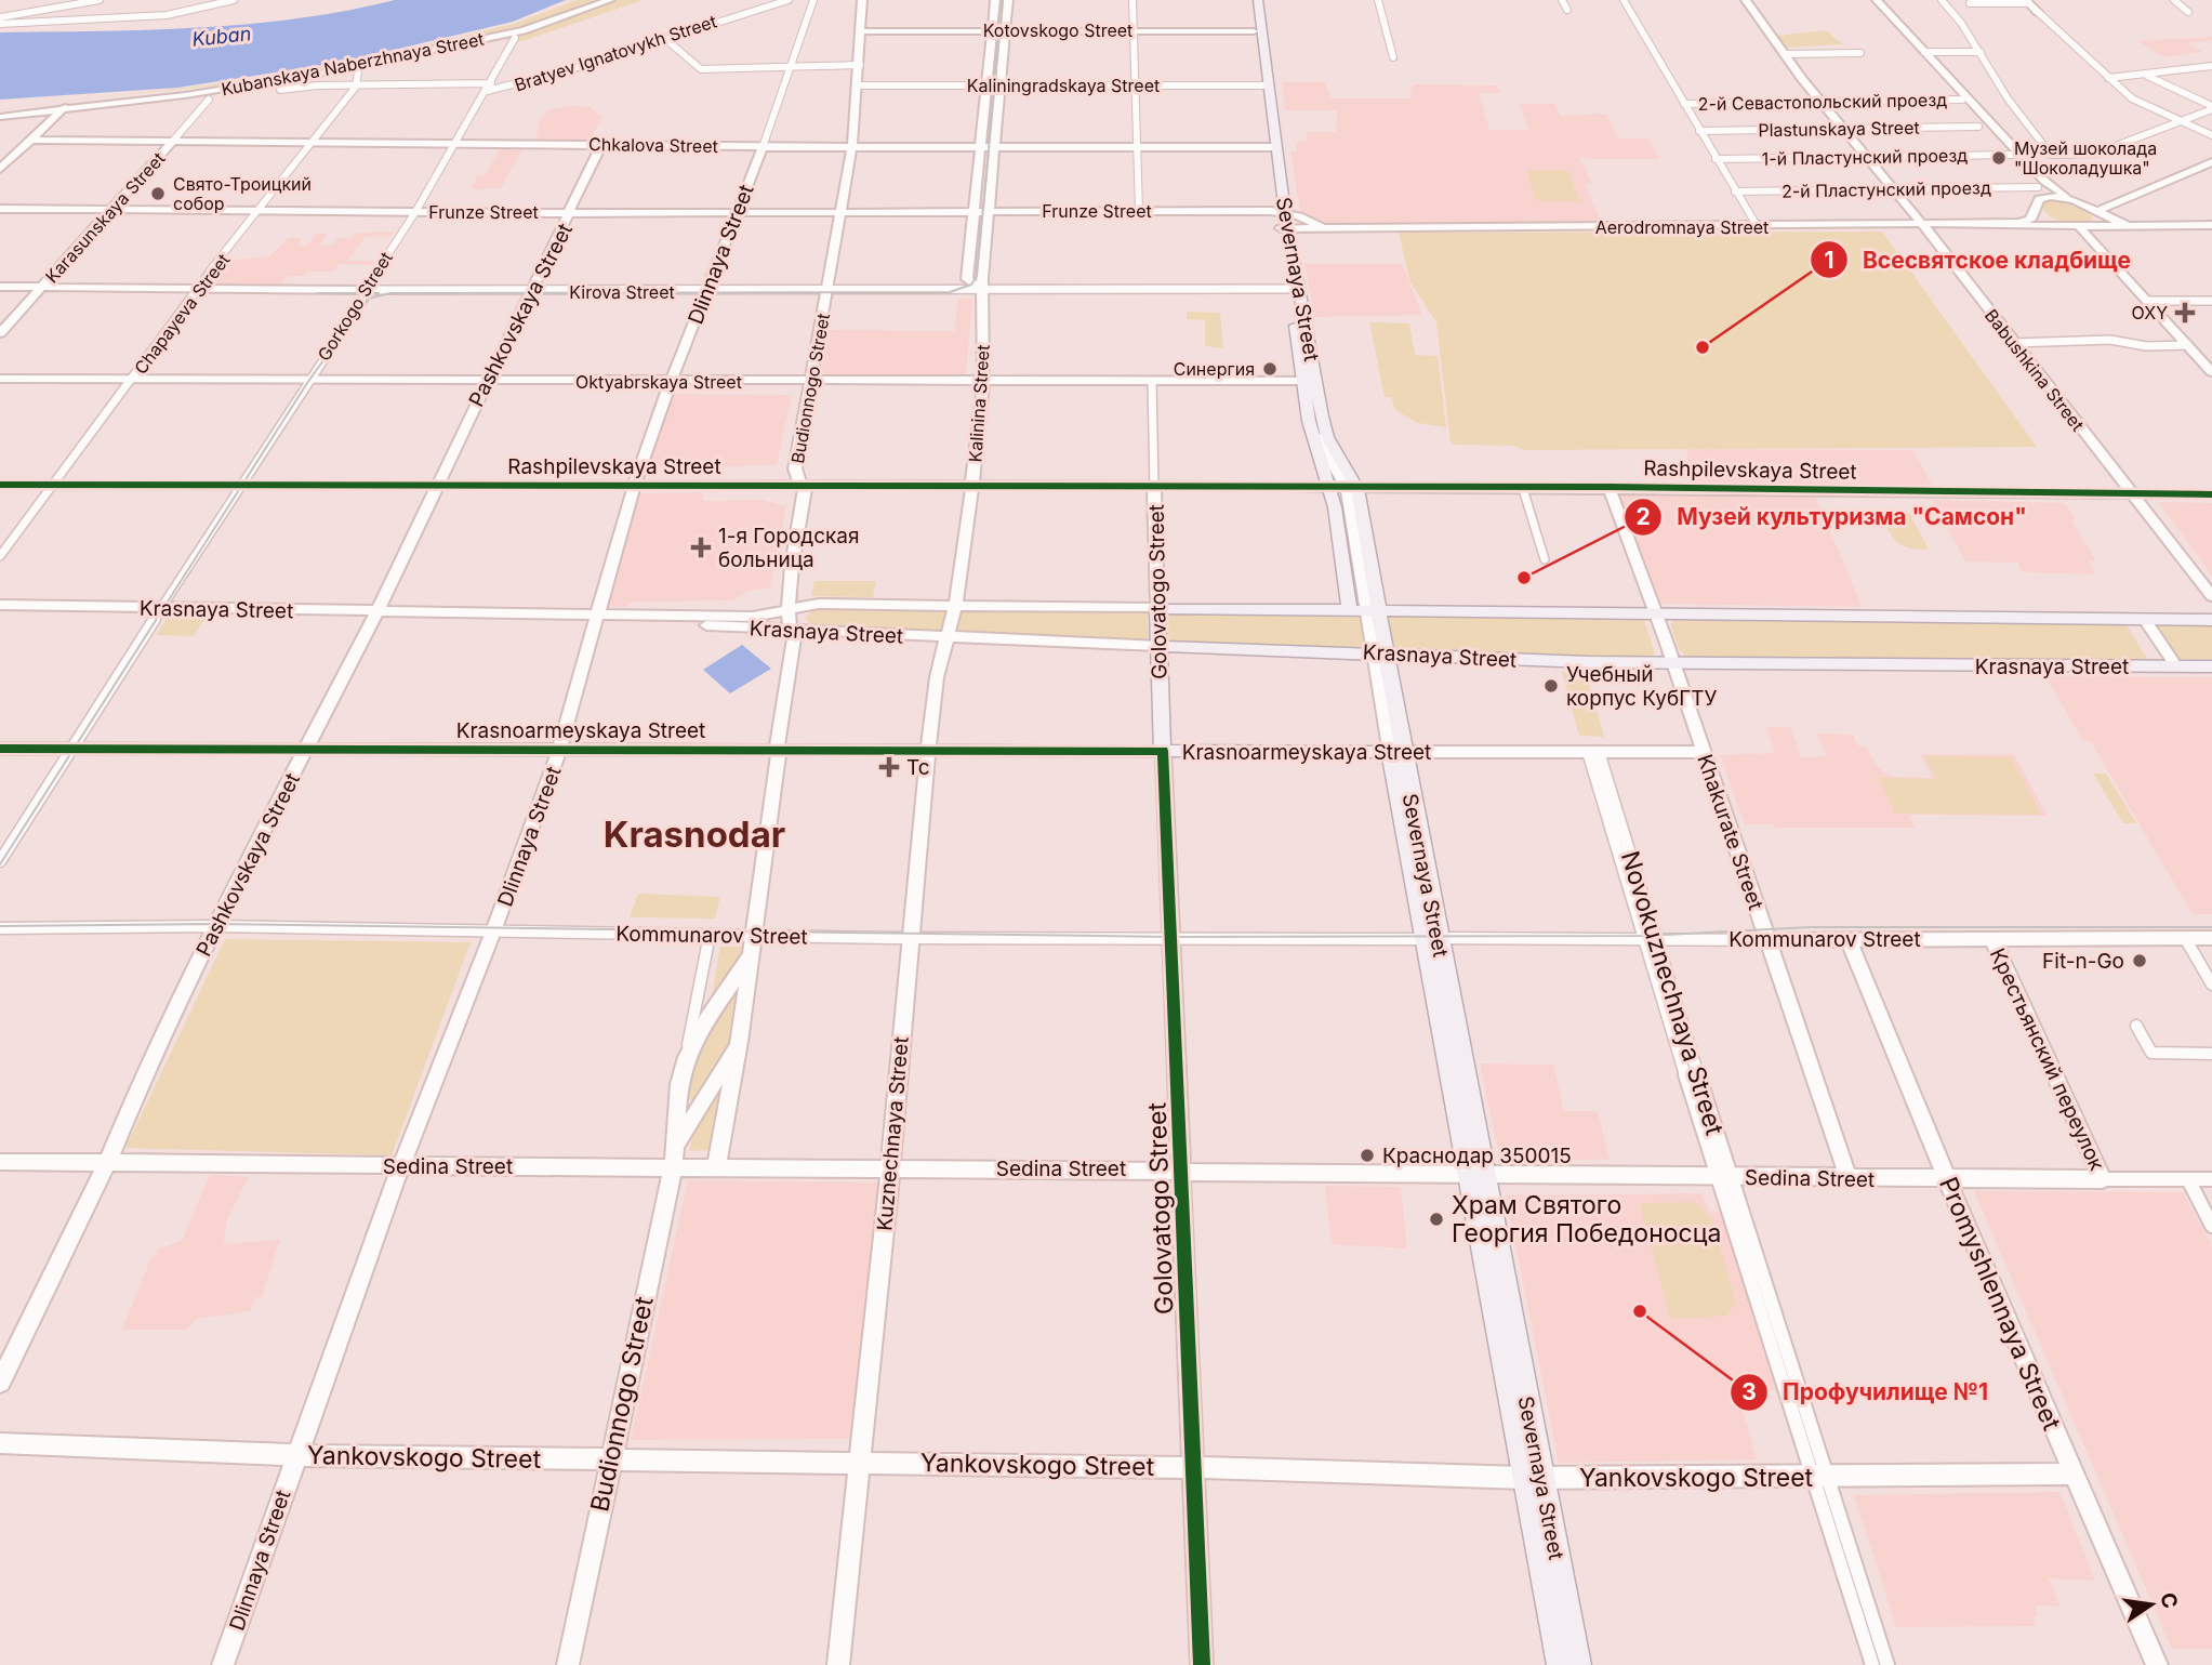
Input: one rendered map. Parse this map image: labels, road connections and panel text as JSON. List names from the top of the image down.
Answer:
{
  "streets": {
    "main road": [
      "Severnaya Street",
      "Golovatogo Street",
      "Krasnaya Street",
      "Krasnoarmeyskaya Street"
    ],
    "street": [
      "Kotovskogo Street",
      "Bratyev Ignatovykh Street",
      "Kubanskaya Naberzhnaya Street",
      "Kaliningradskaya Street",
      "2-й Севастопольский проезд",
      "Plastunskaya Street",
      "Chkalova Street",
      "1-й Пластунский проезд",
      "2-й Пластунский проезд",
      "Frunze Street",
      "Karasunskaya Street",
      "Aerodromnaya Street",
      "Dlinnaya Street",
      "Kirova Street",
      "Gorkogo Street",
      "Chapayeva Street",
      "Pashkovskaya Street",
      "Babushkina Street",
      "Oktyabrskaya Street",
      "Budionnogo Street",
      "Kalinina Street",
      "Rashpilevskaya Street",
      "Khakurate Street",
      "Kommunarov Street",
      "Novokuznechnaya Street",
      "Крестьянский переулок",
      "Kuznechnaya Street",
      "Sedina Street",
      "Promyshlennaya Street",
      "Yankovskogo Street"
    ]
  },
  "crossings": [
    ["Kotovskogo Street", "Severnaya Street"],
    ["Kotovskogo Street", "Budionnogo Street"],
    ["Kotovskogo Street", "Kalinina Street"],
    ["Bratyev Ignatovykh Street", "Gorkogo Street"],
    ["Kaliningradskaya Street", "Severnaya Street"],
    ["Kaliningradskaya Street", "Budionnogo Street"],
    ["Kaliningradskaya Street", "Kalinina Street"],
    ["2-й Севастопольский проезд", "Babushkina Street"],
    ["Plastunskaya Street", "Babushkina Street"],
    ["Chkalova Street", "Karasunskaya Street"],
    ["Chkalova Street", "Dlinnaya Street"],
    ["Chkalova Street", "Severnaya Street"],
    ["Chkalova Street", "Gorkogo Street"],
    ["Chkalova Street", "Chapayeva Street"],
    ["Chkalova Street", "Pashkovskaya Street"],
    ["Chkalova Street", "Budionnogo Street"],
    ["Chkalova Street", "Kalinina Street"],
    ["1-й Пластунский проезд", "Babushkina Street"],
    ["2-й Пластунский проезд", "Babushkina Street"],
    ["Frunze Street", "Karasunskaya Street"],
    ["Frunze Street", "Aerodromnaya Street"],
    ["Frunze Street", "Dlinnaya Street"],
    ["Frunze Street", "Severnaya Street"],
    ["Frunze Street", "Gorkogo Street"],
    ["Frunze Street", "Chapayeva Street"],
    ["Frunze Street", "Pashkovskaya Street"],
    ["Frunze Street", "Budionnogo Street"],
    ["Frunze Street", "Kalinina Street"],
    ["Karasunskaya Street", "Kirova Street"],
    ["Aerodromnaya Street", "Severnaya Street"],
    ["Aerodromnaya Street", "Babushkina Street"],
    ["Dlinnaya Street", "Kirova Street"],
    ["Dlinnaya Street", "Oktyabrskaya Street"],
    ["Dlinnaya Street", "Rashpilevskaya Street"],
    ["Dlinnaya Street", "Krasnaya Street"],
    ["Dlinnaya Street", "Krasnoarmeyskaya Street"],
    ["Dlinnaya Street", "Kommunarov Street"],
    ["Dlinnaya Street", "Sedina Street"],
    ["Dlinnaya Street", "Yankovskogo Street"],
    ["Severnaya Street", "Kirova Street"],
    ["Severnaya Street", "Oktyabrskaya Street"],
    ["Severnaya Street", "Rashpilevskaya Street"],
    ["Severnaya Street", "Krasnaya Street"],
    ["Severnaya Street", "Krasnoarmeyskaya Street"],
    ["Severnaya Street", "Kommunarov Street"],
    ["Severnaya Street", "Sedina Street"],
    ["Severnaya Street", "Yankovskogo Street"],
    ["Kirova Street", "Gorkogo Street"],
    ["Kirova Street", "Chapayeva Street"],
    ["Kirova Street", "Pashkovskaya Street"],
    ["Kirova Street", "Budionnogo Street"],
    ["Kirova Street", "Kalinina Street"],
    ["Gorkogo Street", "Oktyabrskaya Street"],
    ["Gorkogo Street", "Rashpilevskaya Street"],
    ["Gorkogo Street", "Krasnaya Street"],
    ["Gorkogo Street", "Krasnoarmeyskaya Street"],
    ["Chapayeva Street", "Oktyabrskaya Street"],
    ["Chapayeva Street", "Rashpilevskaya Street"],
    ["Pashkovskaya Street", "Oktyabrskaya Street"],
    ["Pashkovskaya Street", "Rashpilevskaya Street"],
    ["Pashkovskaya Street", "Krasnaya Street"],
    ["Pashkovskaya Street", "Krasnoarmeyskaya Street"],
    ["Pashkovskaya Street", "Kommunarov Street"],
    ["Pashkovskaya Street", "Sedina Street"],
    ["Babushkina Street", "Rashpilevskaya Street"],
    ["Oktyabrskaya Street", "Budionnogo Street"],
    ["Oktyabrskaya Street", "Kalinina Street"],
    ["Budionnogo Street", "Rashpilevskaya Street"],
    ["Budionnogo Street", "Krasnaya Street"],
    ["Budionnogo Street", "Krasnoarmeyskaya Street"],
    ["Budionnogo Street", "Kommunarov Street"],
    ["Budionnogo Street", "Sedina Street"],
    ["Budionnogo Street", "Yankovskogo Street"],
    ["Kalinina Street", "Rashpilevskaya Street"],
    ["Kalinina Street", "Krasnaya Street"],
    ["Kalinina Street", "Kuznechnaya Street"],
    ["Rashpilevskaya Street", "Golovatogo Street"],
    ["Rashpilevskaya Street", "Khakurate Street"],
    ["Golovatogo Street", "Krasnaya Street"],
    ["Golovatogo Street", "Krasnoarmeyskaya Street"],
    ["Golovatogo Street", "Kommunarov Street"],
    ["Golovatogo Street", "Sedina Street"],
    ["Golovatogo Street", "Yankovskogo Street"],
    ["Krasnaya Street", "Khakurate Street"],
    ["Krasnaya Street", "Kuznechnaya Street"],
    ["Krasnoarmeyskaya Street", "Khakurate Street"],
    ["Krasnoarmeyskaya Street", "Novokuznechnaya Street"],
    ["Krasnoarmeyskaya Street", "Kuznechnaya Street"],
    ["Khakurate Street", "Kommunarov Street"],
    ["Khakurate Street", "Sedina Street"],
    ["Kommunarov Street", "Novokuznechnaya Street"],
    ["Kommunarov Street", "Крестьянский переулок"],
    ["Kommunarov Street", "Kuznechnaya Street"],
    ["Kommunarov Street", "Promyshlennaya Street"],
    ["Novokuznechnaya Street", "Sedina Street"],
    ["Novokuznechnaya Street", "Yankovskogo Street"],
    ["Крестьянский переулок", "Sedina Street"],
    ["Kuznechnaya Street", "Sedina Street"],
    ["Kuznechnaya Street", "Yankovskogo Street"],
    ["Sedina Street", "Promyshlennaya Street"],
    ["Promyshlennaya Street", "Yankovskogo Street"]
  ],
  "districts": ["Krasnodar"],
  "water": ["Kuban"],
  "places": {
    "other": [
      "Музей шоколада \"Шоколадушка\"",
      "Свято-Троицкий собор",
      "Всесвятское кладбище",
      "Синергия",
      "Музей культуризма \"Самсон\"",
      "Учебный корпус КубГТУ",
      "Fit-n-Go",
      "Краснодар 350015",
      "Храм Святого Георгия Победоносца",
      "Профучилище №1"
    ],
    "health": ["OXY", "1-я Городская больница", "Тс"]
  },
  "north": "right"
}
